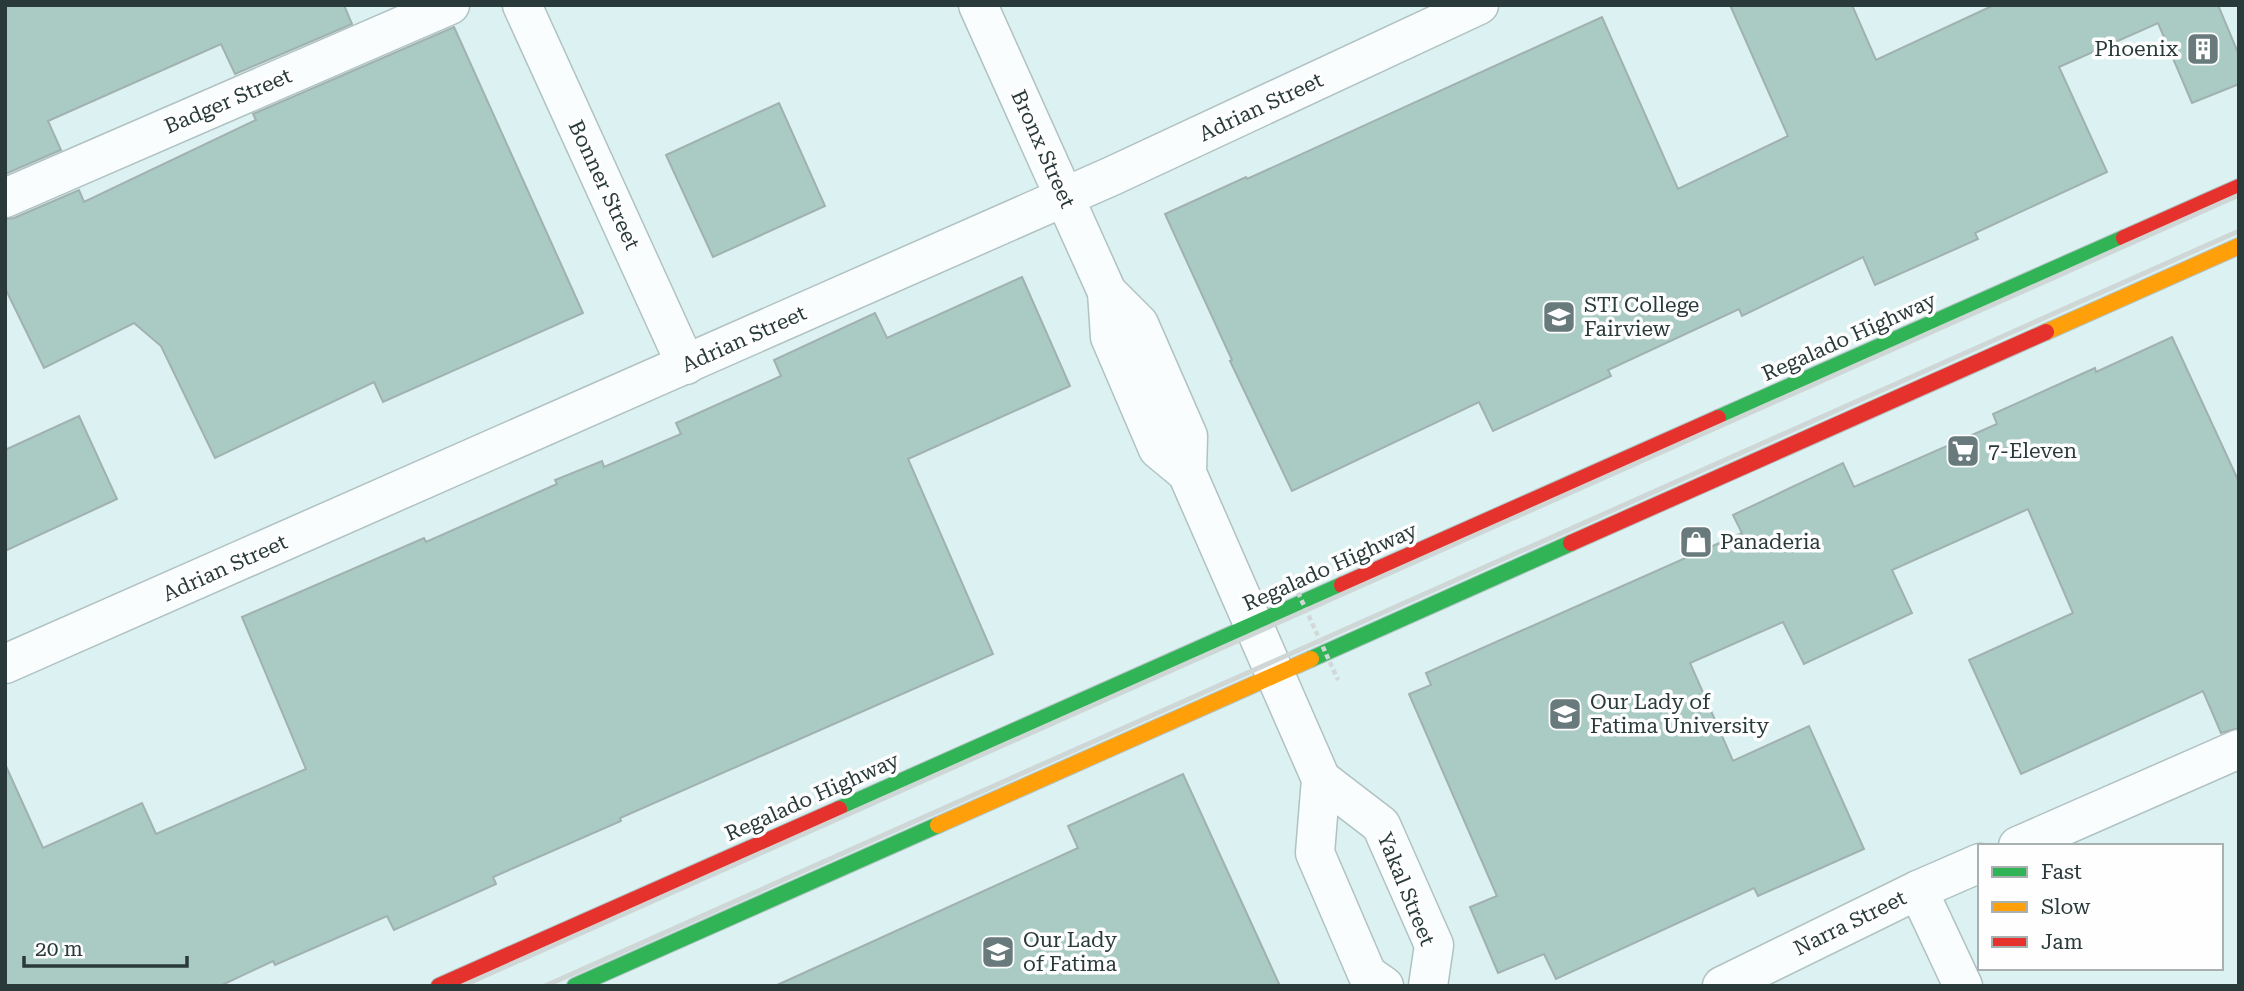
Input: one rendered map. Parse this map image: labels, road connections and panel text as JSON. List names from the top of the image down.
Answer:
{
  "streets": {
    "main road": ["Regalado Highway"],
    "street": [
      "Badger Street",
      "Adrian Street",
      "Bronx Street",
      "Bonner Street",
      "Yakal Street",
      "Narra Street"
    ]
  },
  "crossings": [
    ["Adrian Street", "Bronx Street"],
    ["Adrian Street", "Bonner Street"],
    ["Bronx Street", "Regalado Highway"],
    ["Bronx Street", "Yakal Street"]
  ],
  "places": {
    "building": ["Phoenix"],
    "school or university": ["STI College Fairview", "Our Lady of Fatima University", "Our Lady of Fatima"],
    "supermarket": ["7-Eleven"],
    "shop": ["Panaderia"]
  },
  "legend": ["Fast", "Slow", "Jam"],
  "scale_bar": "20 m"
}
